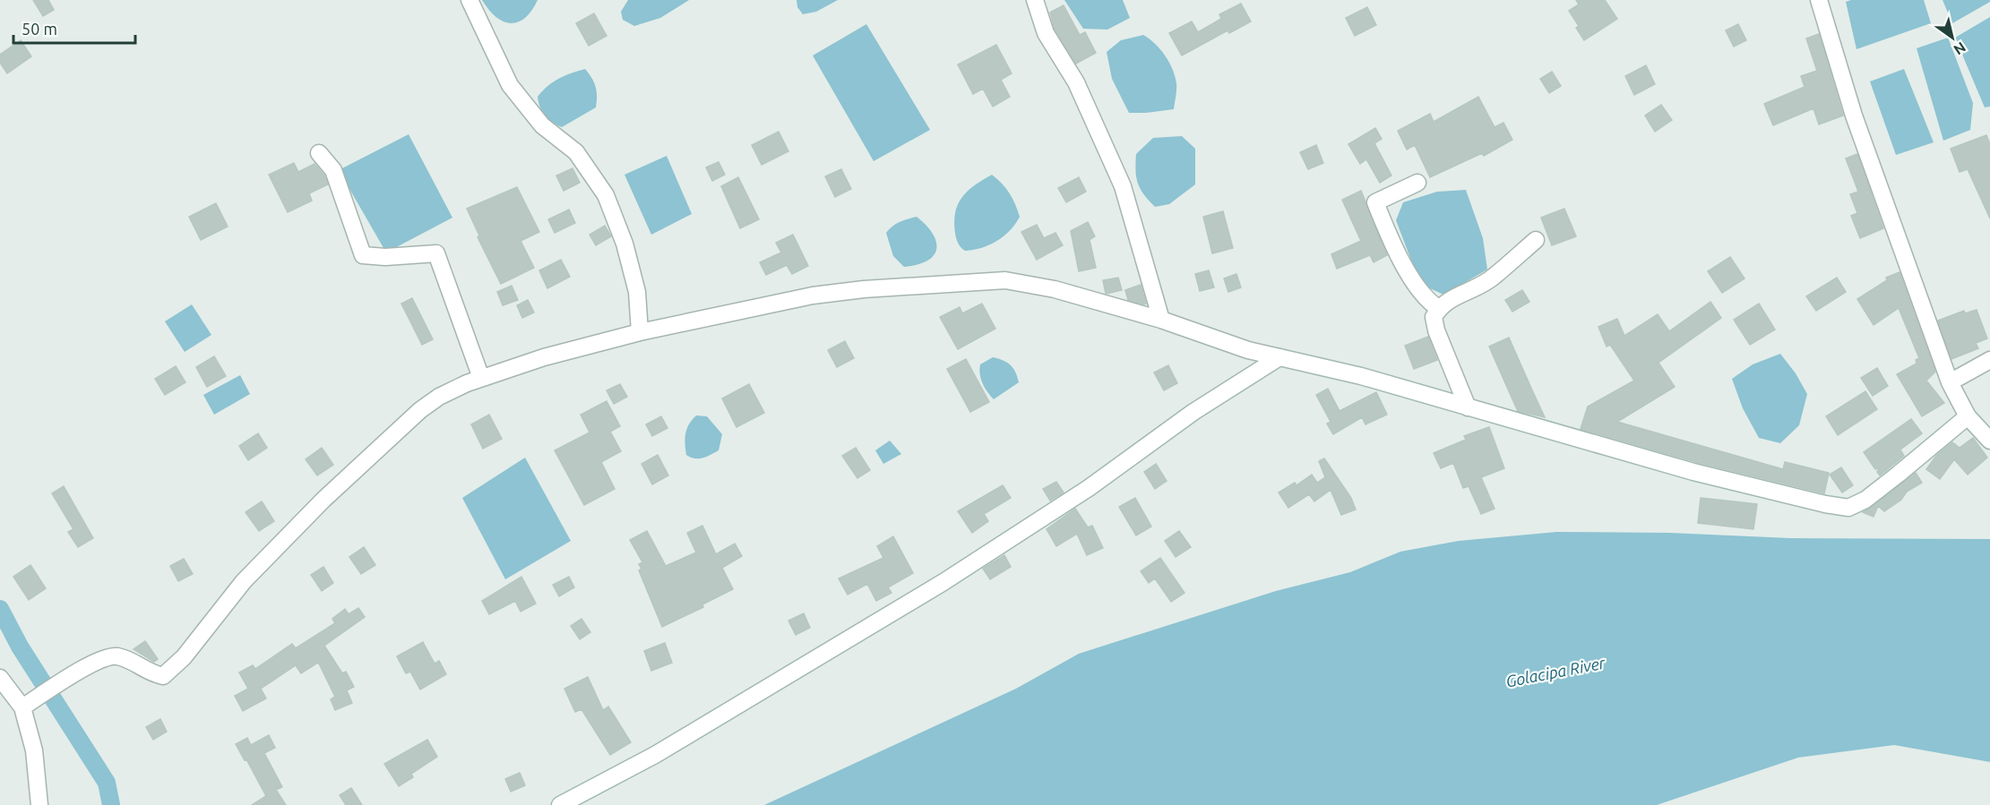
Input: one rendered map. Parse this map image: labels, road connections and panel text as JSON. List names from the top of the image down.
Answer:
{
  "water": ["Golacipa River"],
  "scale_bar": "50 m",
  "north": "bottom right"
}
